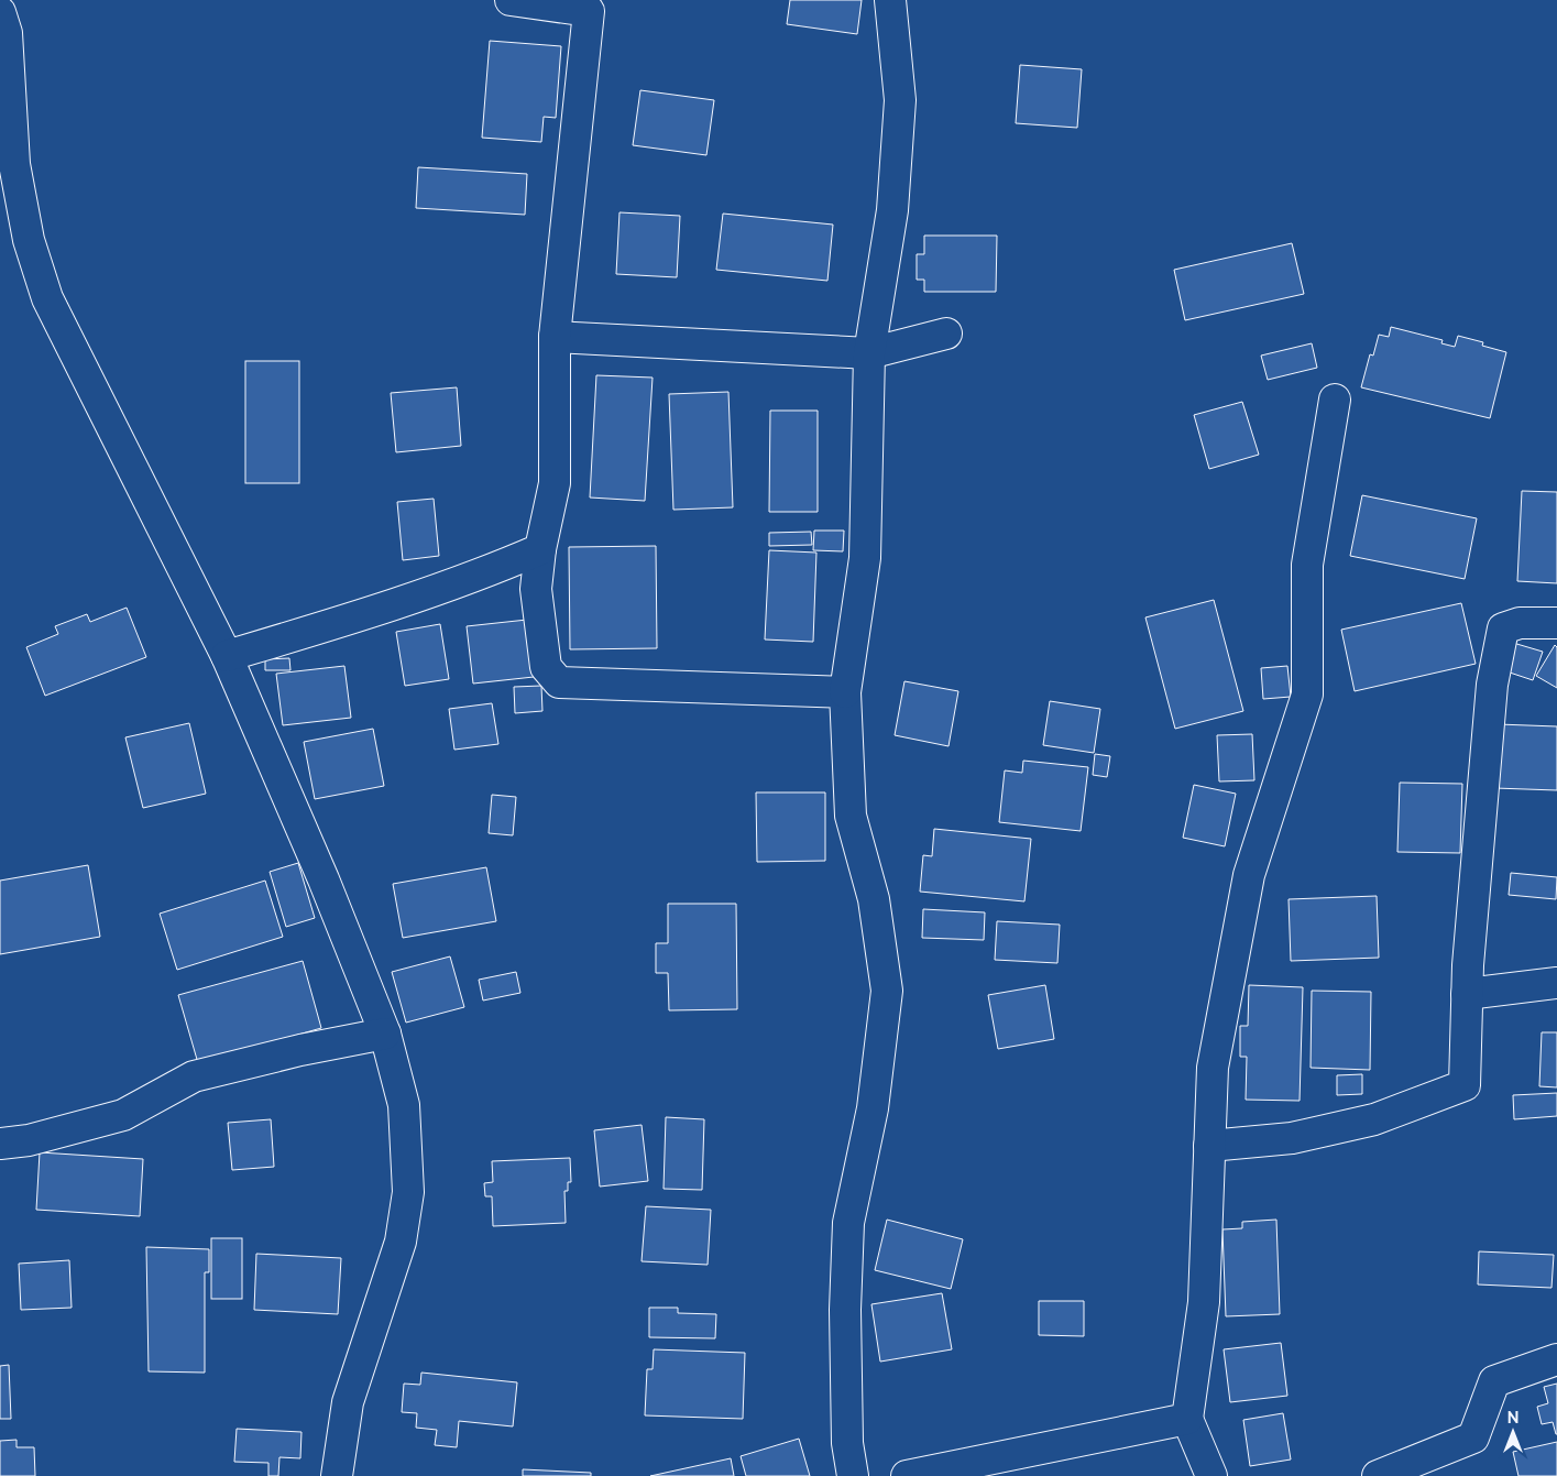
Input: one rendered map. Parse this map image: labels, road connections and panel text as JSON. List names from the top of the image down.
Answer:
{
  "north": "top"
}
